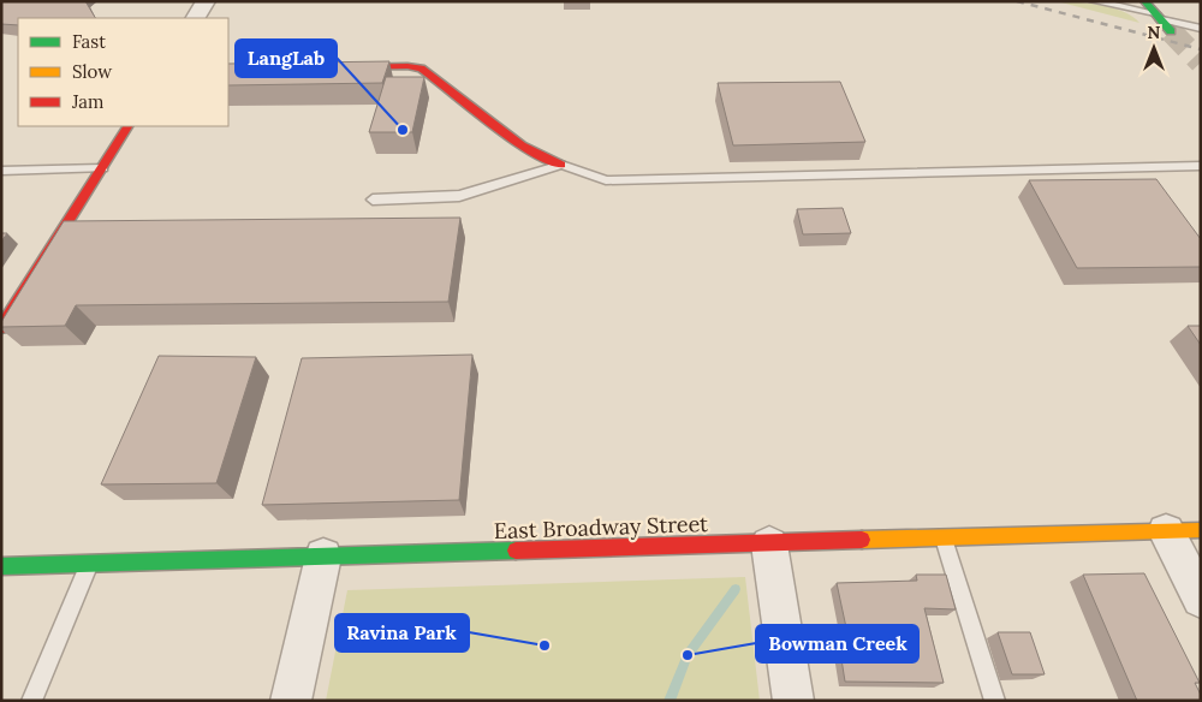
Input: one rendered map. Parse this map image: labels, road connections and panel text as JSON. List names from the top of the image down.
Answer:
{
  "streets": {
    "street": ["East Broadway Street"]
  },
  "places": ["LangLab", "Ravina Park", "Bowman Creek"],
  "legend": ["Fast", "Slow", "Jam"],
  "north": "top"
}
